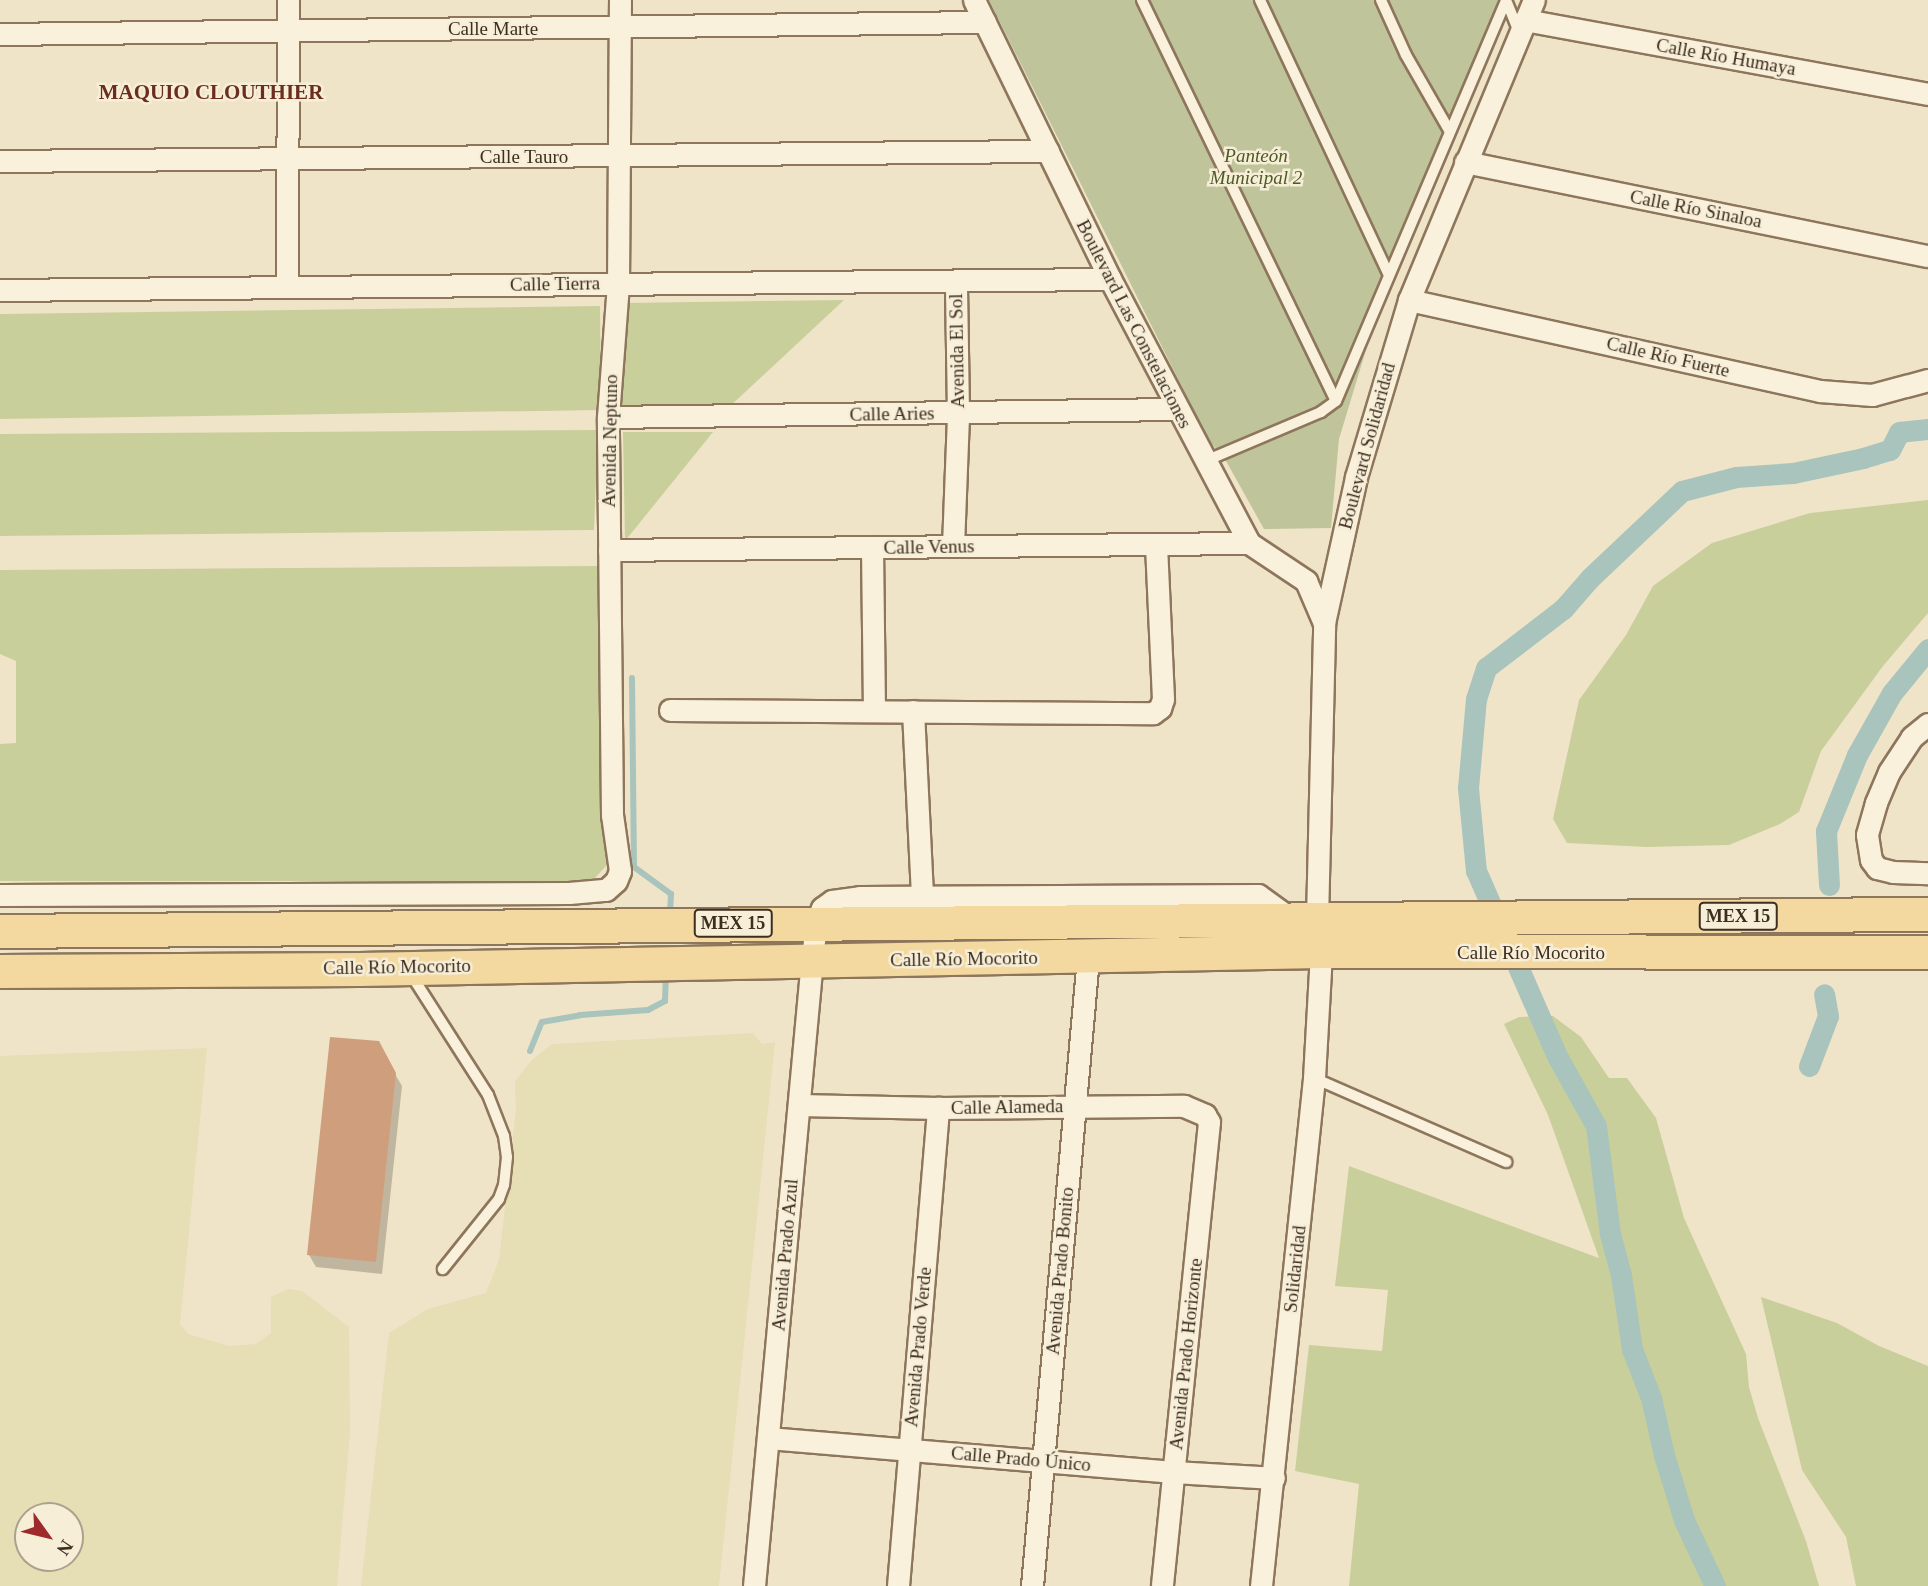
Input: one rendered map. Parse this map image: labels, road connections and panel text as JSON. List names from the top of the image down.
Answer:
{
  "streets": {
    "main road": ["MEX 15", "Calle Río Mocorito"],
    "street": [
      "Calle Marte",
      "Calle Río Humaya",
      "Calle Tauro",
      "Calle Río Sinaloa",
      "Calle Tierra",
      "Boulevard Las Constelaciones",
      "Avenida El Sol",
      "Calle Río Fuerte",
      "Calle Aries",
      "Avenida Neptuno",
      "Boulevard Solidaridad",
      "Calle Venus",
      "Calle Alameda",
      "Avenida Prado Azul",
      "Solidaridad",
      "Avenida Prado Bonito",
      "Avenida Prado Verde",
      "Avenida Prado Horizonte",
      "Calle Prado Único"
    ]
  },
  "crossings": [
    ["Calle Marte", "Boulevard Las Constelaciones"],
    ["Calle Marte", "Avenida Neptuno"],
    ["Calle Río Humaya", "Boulevard Solidaridad"],
    ["Calle Tauro", "Boulevard Las Constelaciones"],
    ["Calle Tauro", "Avenida Neptuno"],
    ["Calle Río Sinaloa", "Boulevard Solidaridad"],
    ["Calle Tierra", "Boulevard Las Constelaciones"],
    ["Calle Tierra", "Avenida El Sol"],
    ["Calle Tierra", "Avenida Neptuno"],
    ["Boulevard Las Constelaciones", "Calle Aries"],
    ["Boulevard Las Constelaciones", "Boulevard Solidaridad"],
    ["Boulevard Las Constelaciones", "Calle Venus"],
    ["Avenida El Sol", "Calle Aries"],
    ["Avenida El Sol", "Calle Venus"],
    ["Calle Río Fuerte", "Boulevard Solidaridad"],
    ["Calle Aries", "Avenida Neptuno"],
    ["Avenida Neptuno", "Calle Venus"],
    ["Boulevard Solidaridad", "Calle Río Mocorito"],
    ["Calle Río Mocorito", "Avenida Prado Azul"],
    ["Calle Río Mocorito", "Solidaridad"],
    ["Calle Río Mocorito", "Avenida Prado Bonito"],
    ["Calle Alameda", "Avenida Prado Azul"],
    ["Calle Alameda", "Avenida Prado Bonito"],
    ["Calle Alameda", "Avenida Prado Verde"],
    ["Calle Alameda", "Avenida Prado Horizonte"],
    ["Avenida Prado Azul", "Calle Prado Único"],
    ["Solidaridad", "Calle Prado Único"],
    ["Avenida Prado Bonito", "Calle Prado Único"],
    ["Avenida Prado Verde", "Calle Prado Único"],
    ["Avenida Prado Horizonte", "Calle Prado Único"]
  ],
  "districts": ["MAQUIO CLOUTHIER"],
  "parks": ["Panteón Municipal 2"],
  "north": "bottom right"
}
